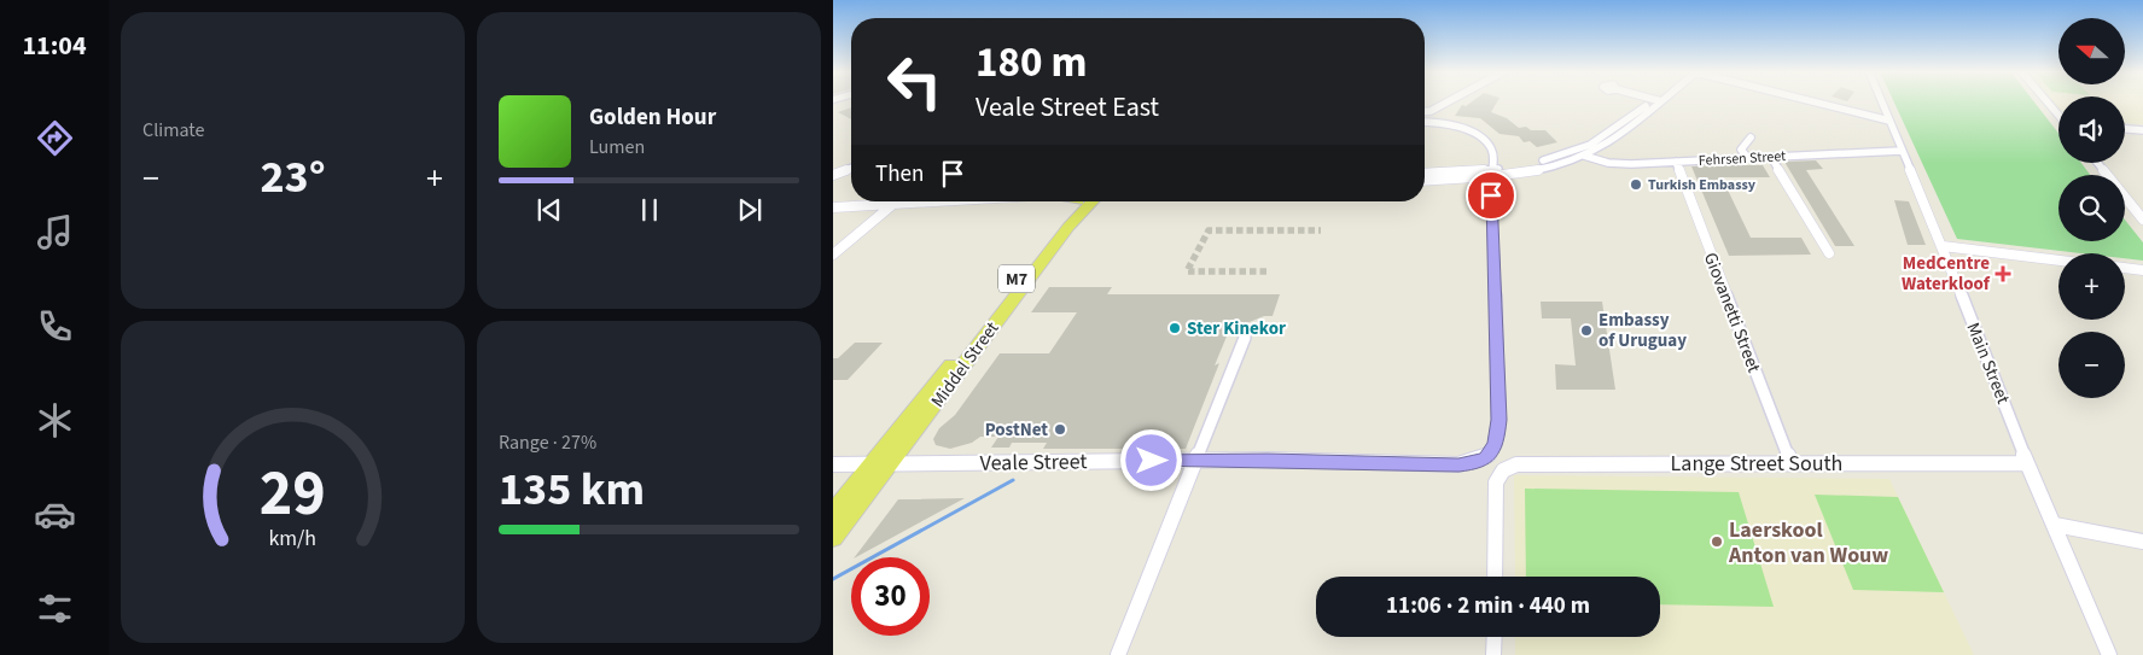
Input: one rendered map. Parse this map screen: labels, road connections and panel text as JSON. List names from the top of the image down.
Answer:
{
  "streets": {
    "main road": ["M7", "Middel Street"],
    "street": [
      "Fehrsen Street",
      "Giovanetti Street",
      "Main Street",
      "Veale Street",
      "Lange Street South"
    ]
  },
  "crossings": [
    ["Fehrsen Street", "Giovanetti Street"],
    ["Fehrsen Street", "Main Street"],
    ["Giovanetti Street", "Lange Street South"],
    ["Main Street", "Lange Street South"],
    ["Middel Street", "Veale Street"]
  ],
  "places": {
    "other": [
      "Turkish Embassy",
      "Ster Kinekor",
      "Embassy of Uruguay",
      "PostNet",
      "Laerskool Anton van Wouw"
    ],
    "health": ["MedCentre Waterkloof"]
  },
  "north": "left",
  "page": {
    "tabs": "11:04",
    "tile": [
      "Climate",
      ["Range · 27%", "135 km"]
    ],
    "map_buttons": ["+", "−"],
    "turn": ["180 m", "Veale Street East"],
    "song": ["Golden Hour", "Lumen"],
    "then": "Then",
    "heat": ["−", "23°", "+"],
    "limit": "30",
    "trip": "11:06 · 2 min · 440 m",
    "gauge": ["29", "km/h"]
  }
}
